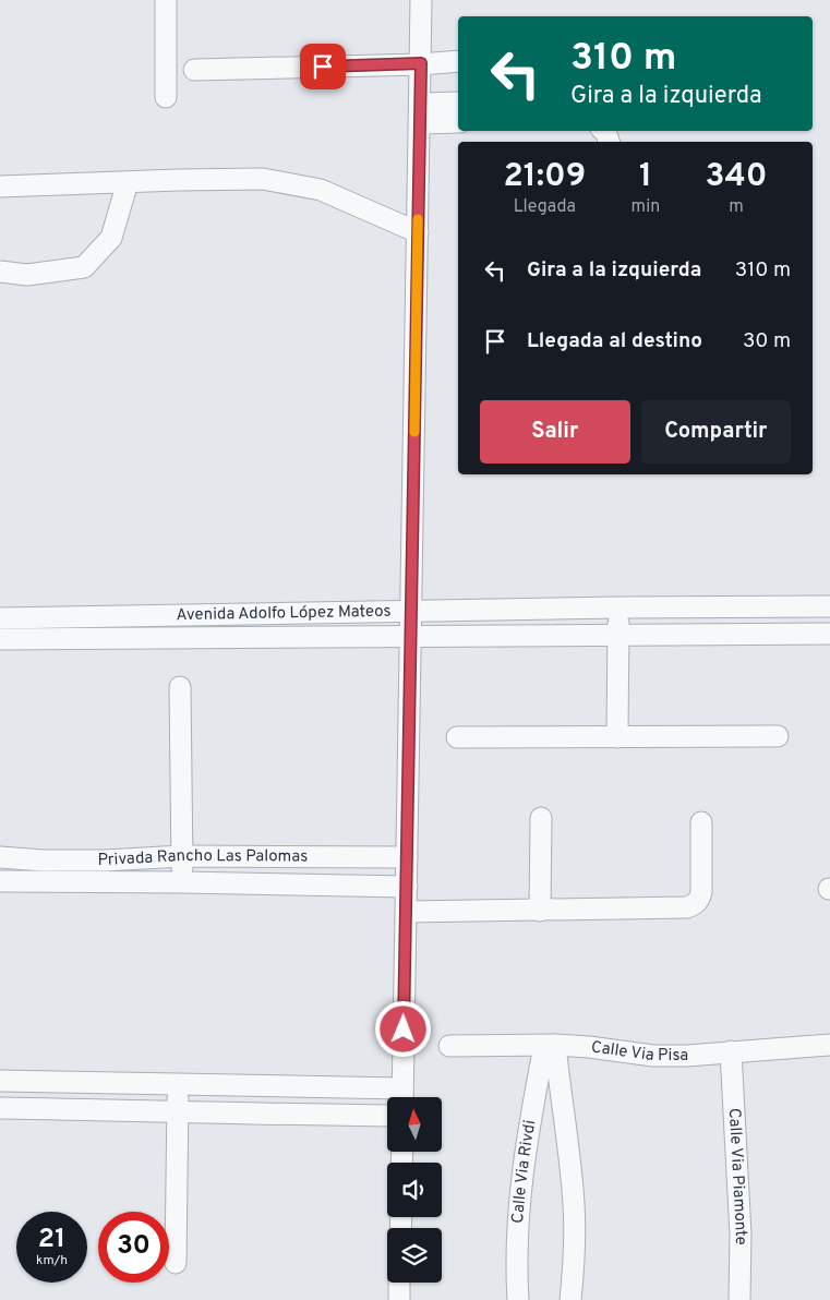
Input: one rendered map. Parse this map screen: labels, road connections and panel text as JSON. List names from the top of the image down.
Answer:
{
  "streets": {
    "street": [
      "Avenida Adolfo López Mateos",
      "Privada Rancho Las Palomas",
      "Calle Via Pisa",
      "Calle Via Rivdi",
      "Calle Via Piamonte"
    ]
  },
  "crossings": [
    ["Calle Via Pisa", "Calle Via Rivdi"],
    ["Calle Via Pisa", "Calle Via Piamonte"]
  ],
  "north": "top",
  "page": {
    "turn": ["310 m", "Gira a la izquierda"],
    "eta": [
      "21:09",
      "Llegada",
      "1",
      "min",
      "340",
      "m"
    ],
    "list": [
      {
        "name": "Gira a la izquierda",
        "value": "310 m"
      },
      {
        "name": "Llegada al destino",
        "value": "30 m"
      }
    ],
    "buttons": ["Salir", "Compartir"],
    "speed": "21 km/h",
    "limit": "30"
  }
}
